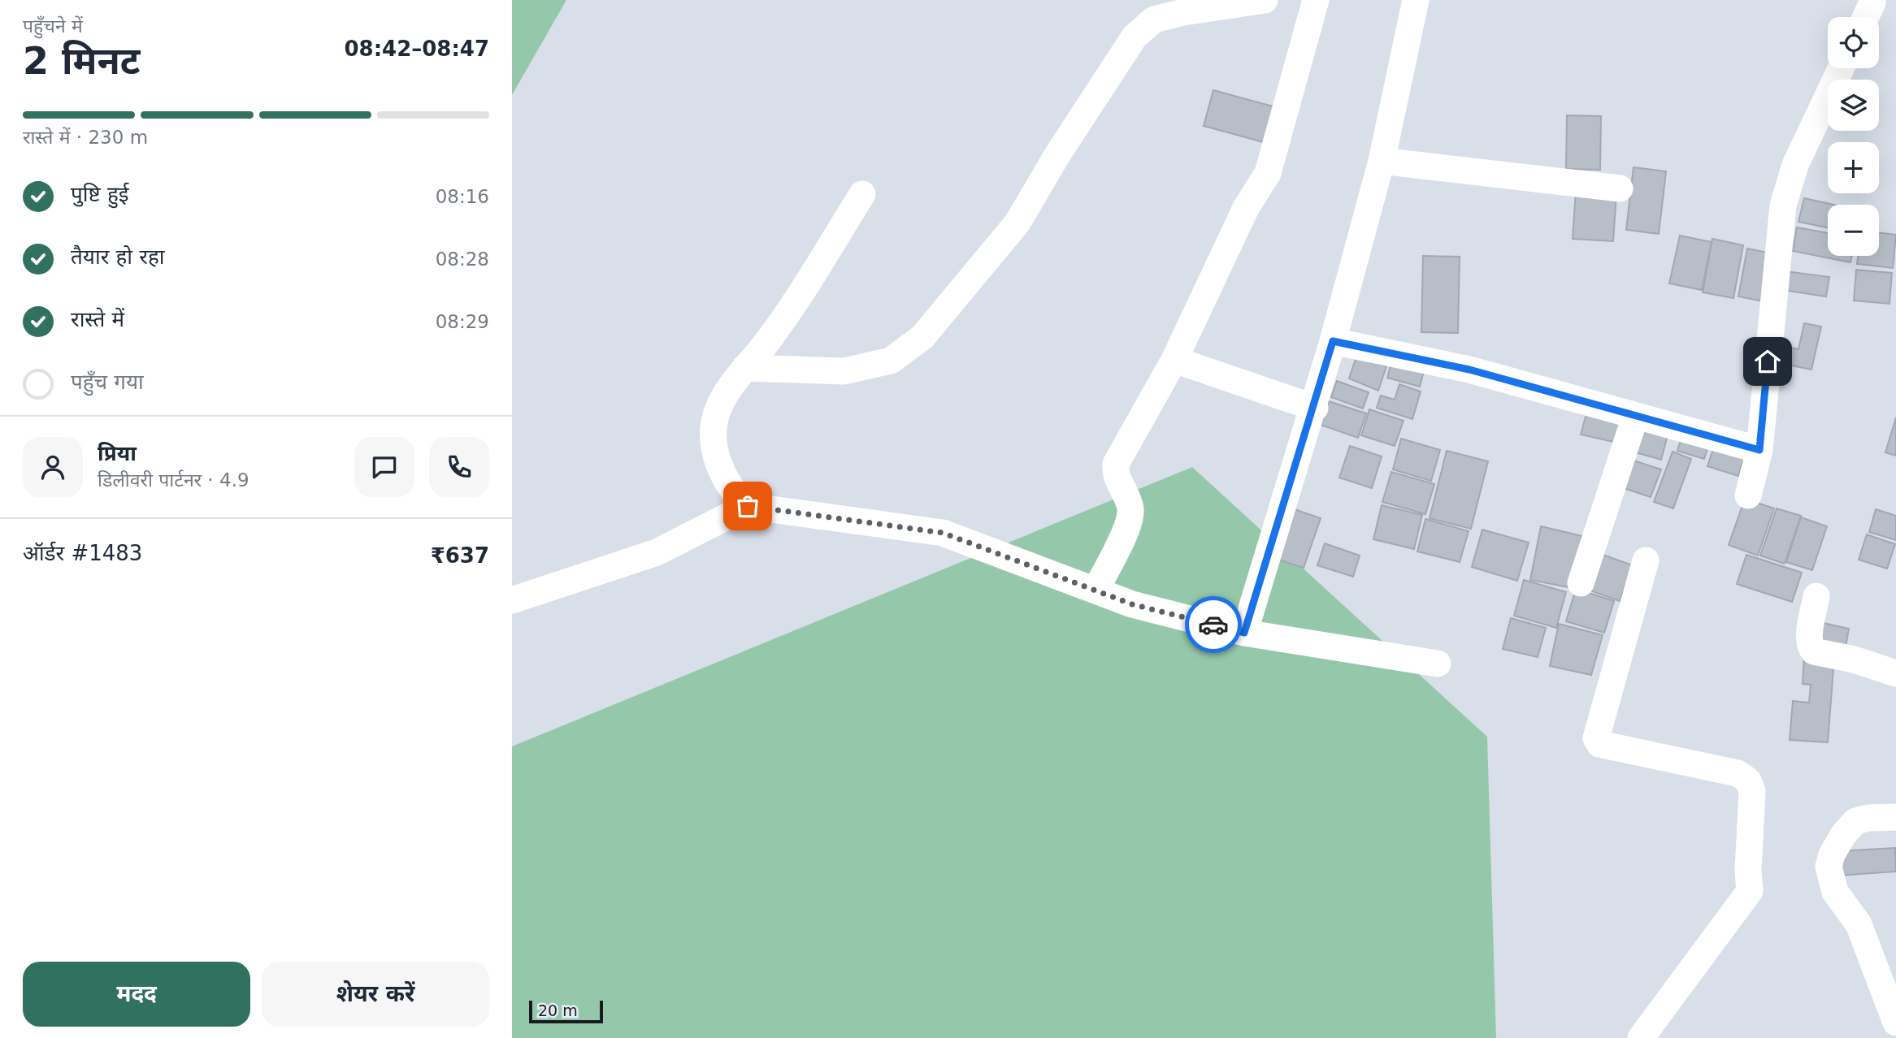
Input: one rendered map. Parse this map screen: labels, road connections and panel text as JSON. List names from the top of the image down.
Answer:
{
  "scale_bar": "20 m",
  "page": {
    "heading": ["2 मिनट", "पहुँचने में", "08:42–08:47"],
    "panel": [
      "प्रिया",
      "डिलीवरी पार्टनर · 4.9",
      "ऑर्डर #1483",
      "₹637"
    ],
    "map_buttons": ["+", "−"],
    "bar": "रास्ते में · 230 m",
    "list": [
      ["पुष्टि हुई", "08:16"],
      ["तैयार हो रहा", "08:28"],
      ["रास्ते में", "08:29"],
      "पहुँच गया"
    ],
    "buttons": ["मदद", "शेयर करें"],
    "scale": "20 m"
  }
}
